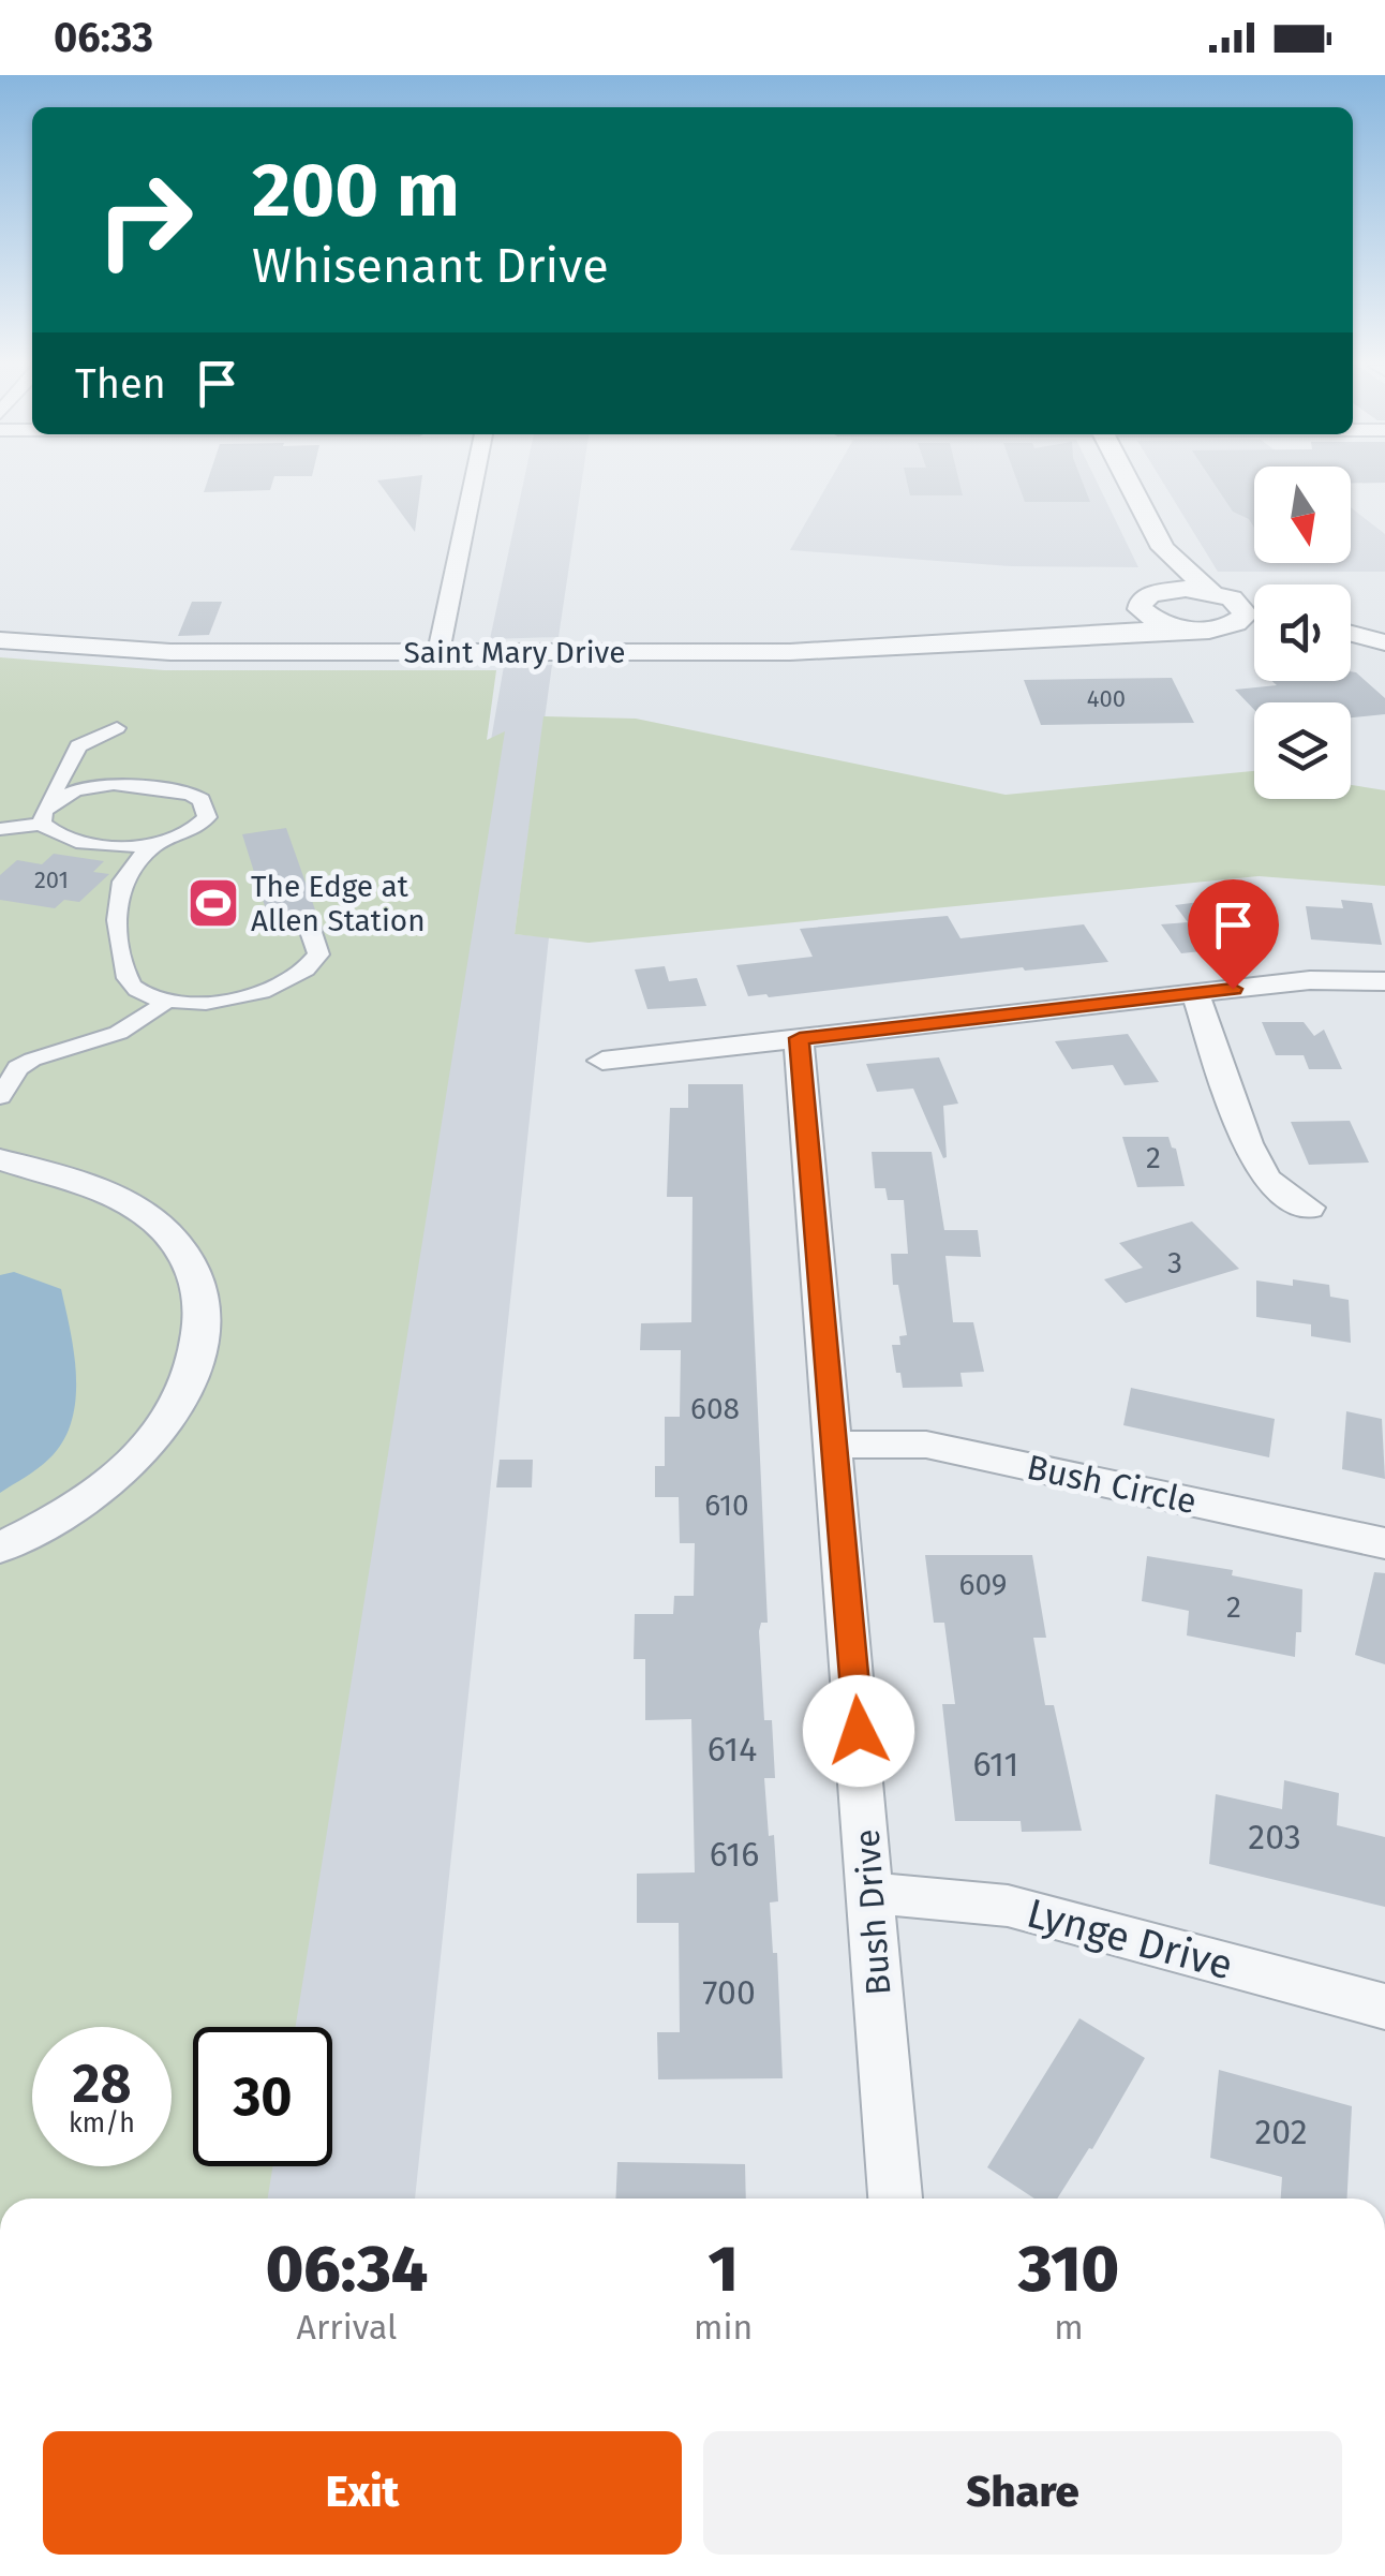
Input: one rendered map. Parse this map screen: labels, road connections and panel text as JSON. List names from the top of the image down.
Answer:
{
  "streets": {
    "street": [
      "Saint Mary Drive",
      "Bush Circle",
      "Bush Drive",
      "Lynge Drive"
    ]
  },
  "crossings": [
    ["Bush Circle", "Bush Drive"],
    ["Bush Drive", "Lynge Drive"]
  ],
  "places": {
    "sports": ["The Edge at Allen Station"]
  },
  "house_numbers": [
    "400",
    "201",
    "2",
    "3",
    "608",
    "610",
    "609",
    "2",
    "614",
    "611",
    "203",
    "616",
    "700",
    "202"
  ],
  "north": "bottom",
  "page": {
    "status": "06:33",
    "turn": ["200 m", "Whisenant Drive"],
    "then": "Then",
    "speed": "28 km/h",
    "limit": "30",
    "eta": [
      "06:34",
      "Arrival",
      "1",
      "min",
      "310",
      "m"
    ],
    "buttons": ["Exit", "Share"]
  }
}
